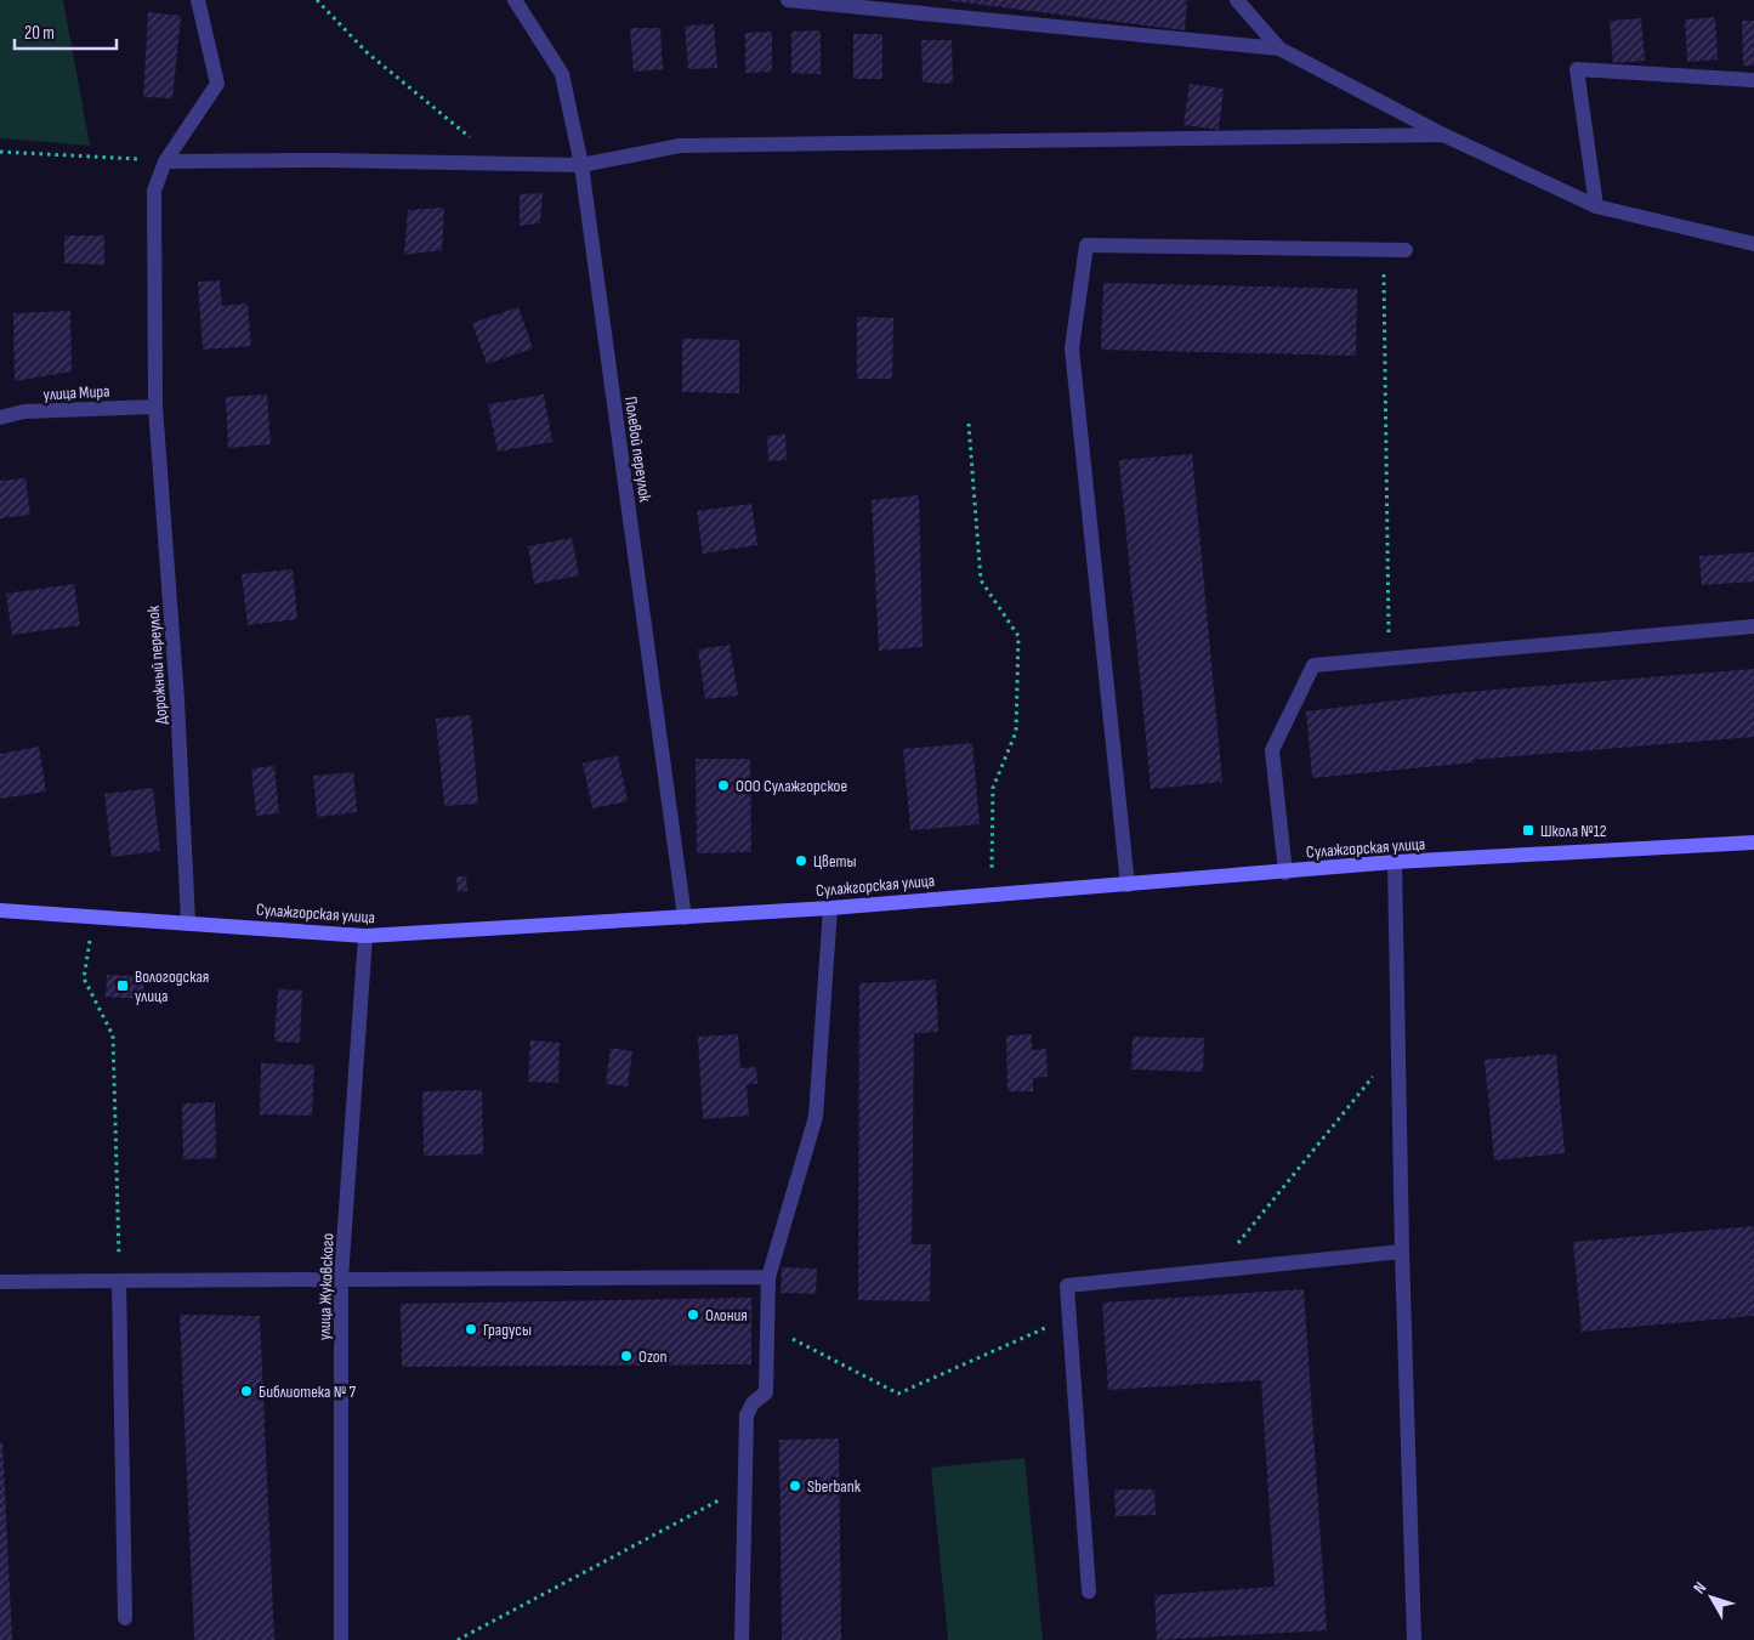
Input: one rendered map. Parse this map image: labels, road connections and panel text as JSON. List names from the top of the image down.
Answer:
{
  "streets": {
    "main road": ["Сулажгорская улица"],
    "street": [
      "улица Мира",
      "Полевой переулок",
      "Дорожный переулок",
      "улица Жуковского"
    ]
  },
  "crossings": [
    ["улица Мира", "Дорожный переулок"],
    ["Полевой переулок", "Сулажгорская улица"],
    ["Дорожный переулок", "Сулажгорская улица"],
    ["Сулажгорская улица", "улица Жуковского"]
  ],
  "places": {
    "other": [
      "ООО Сулажгорское",
      "Цветы",
      "Олония",
      "Градусы",
      "Ozon",
      "Библиотека № 7",
      "Sberbank"
    ],
    "transit": ["Школа №12", "Вологодская улица"]
  },
  "scale_bar": "20 m",
  "north": "top left"
}
